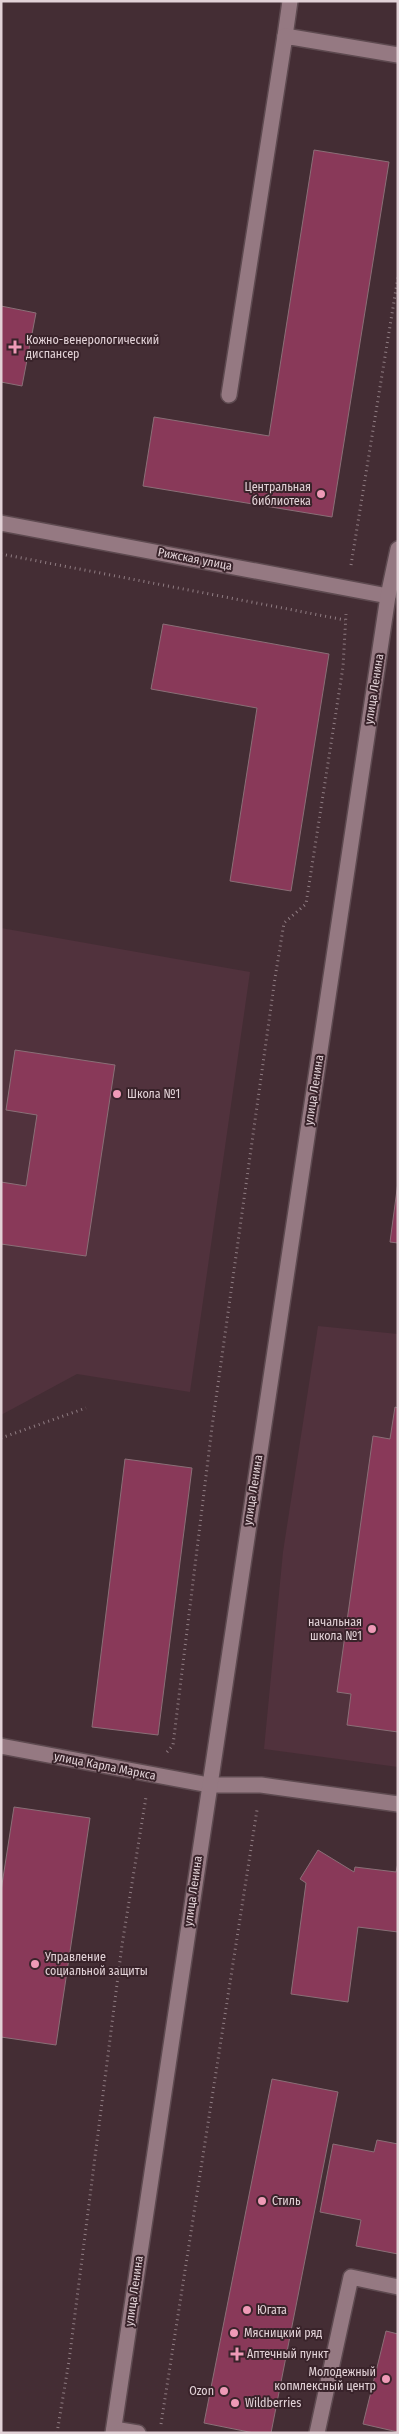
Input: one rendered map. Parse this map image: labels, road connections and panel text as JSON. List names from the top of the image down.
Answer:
{
  "streets": {
    "street": ["Рижская улица", "улица Ленина", "улица Карла Маркса"]
  },
  "crossings": [
    ["Рижская улица", "улица Ленина"],
    ["улица Ленина", "улица Карла Маркса"]
  ],
  "places": {
    "health": ["Кожно-венерологический диспансер", "Аптечный пункт"],
    "other": [
      "Центральная библиотека",
      "Школа №1",
      "начальная школа №1",
      "Управление социальной защиты",
      "Стиль",
      "Югата",
      "Мясницкий ряд",
      "Молодежный копмлексный центр",
      "Ozon",
      "Wildberries"
    ]
  }
}
